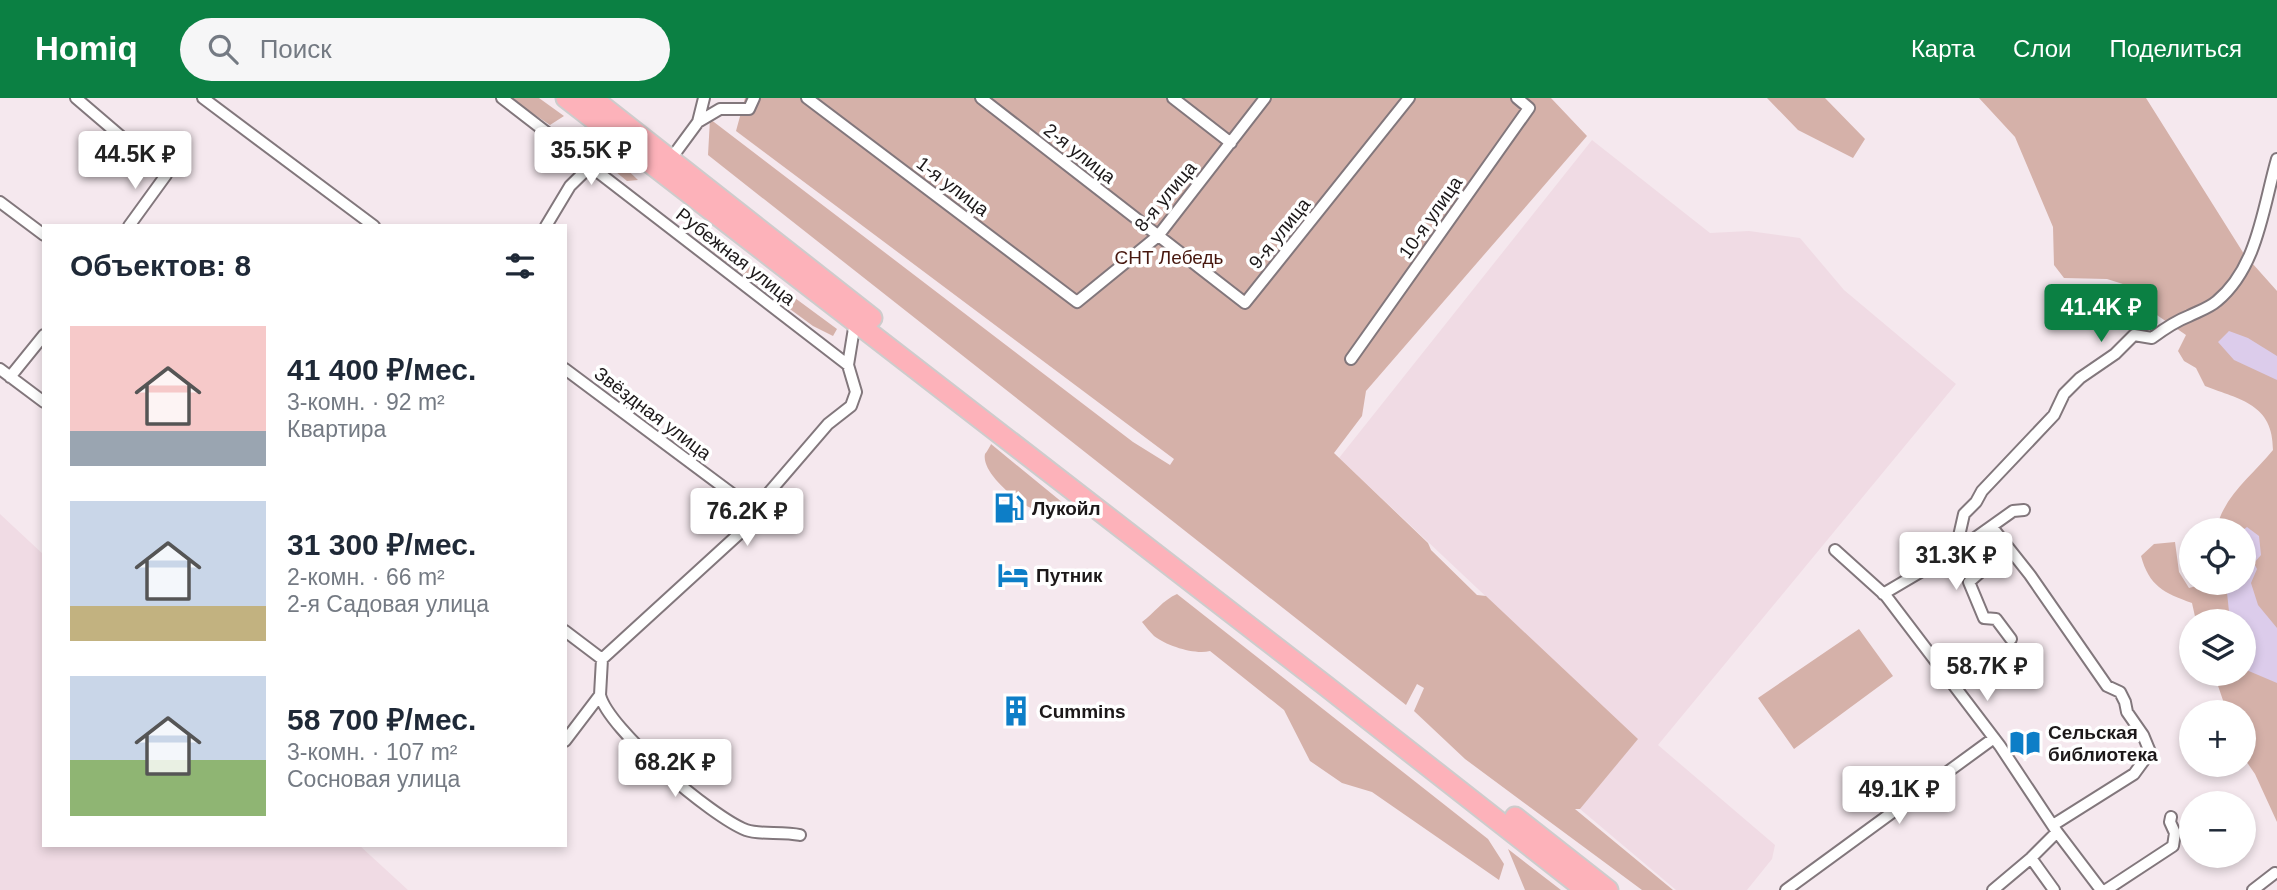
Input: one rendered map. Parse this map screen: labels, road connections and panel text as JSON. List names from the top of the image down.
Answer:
{
  "streets": {
    "street": [
      "2-я улица",
      "1-я улица",
      "8-я улица",
      "10-я улица",
      "9-я улица",
      "Рубежная улица",
      "Звёздная улица"
    ]
  },
  "crossings": [
    ["2-я улица", "8-я улица"],
    ["2-я улица", "9-я улица"],
    ["1-я улица", "8-я улица"],
    ["8-я улица", "9-я улица"]
  ],
  "parks": ["СНТ Лебедь"],
  "places": {
    "fuel station": ["Лукойл"],
    "hotel": ["Путник"],
    "building": ["Cummins"],
    "library": ["Сельская библиотека"]
  },
  "page": {
    "header": "Homiq",
    "search": "Поиск",
    "nav": ["Карта", "Слои", "Поделиться"],
    "price": [
      "35.5K ₽",
      "44.5K ₽",
      "41.4K ₽",
      "76.2K ₽",
      "31.3K ₽",
      "58.7K ₽",
      "68.2K ₽",
      "49.1K ₽"
    ],
    "heading": "Объектов: 8",
    "list": [
      {
        "name": "41 400 ₽/мес.",
        "note": "3-комн. · 92 m² · Квартира"
      },
      {
        "name": "31 300 ₽/мес.",
        "note": "2-комн. · 66 m² · 2-я Садовая улица"
      },
      {
        "name": "58 700 ₽/мес.",
        "note": "3-комн. · 107 m² · Сосновая улица"
      }
    ],
    "map_buttons": ["+", "−"]
  }
}
